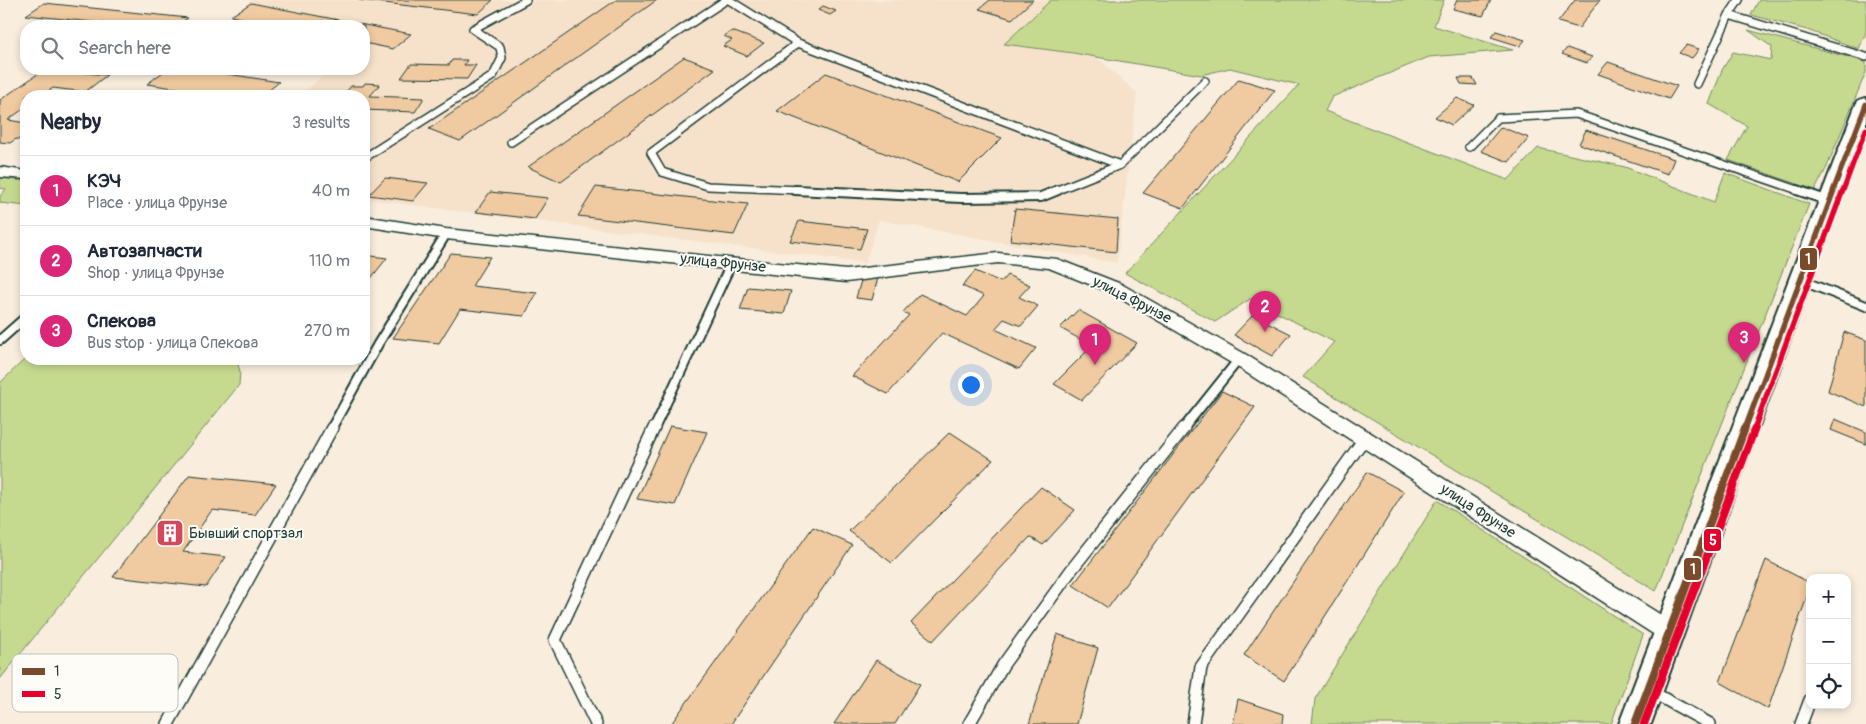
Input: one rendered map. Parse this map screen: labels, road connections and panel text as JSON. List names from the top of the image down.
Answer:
{
  "streets": {
    "street": ["улица Фрунзе"]
  },
  "places": {
    "building": ["Бывший спортзал"]
  },
  "lines": ["transit line 1", "transit line 5"],
  "legend": ["1", "5"],
  "page": {
    "search": "Search here",
    "heading": ["Nearby", "3 results"],
    "list": [
      {
        "mark": "1",
        "name": "КЭЧ",
        "note": "Place · улица Фрунзе",
        "value": "40 m"
      },
      {
        "mark": "2",
        "name": "Автозапчасти",
        "note": "Shop · улица Фрунзе",
        "value": "110 m"
      },
      {
        "mark": "3",
        "name": "Спекова",
        "note": "Bus stop · улица Спекова",
        "value": "270 m"
      }
    ],
    "pins": ["2", "3", "1"],
    "map_buttons": ["+", "−"]
  }
}
